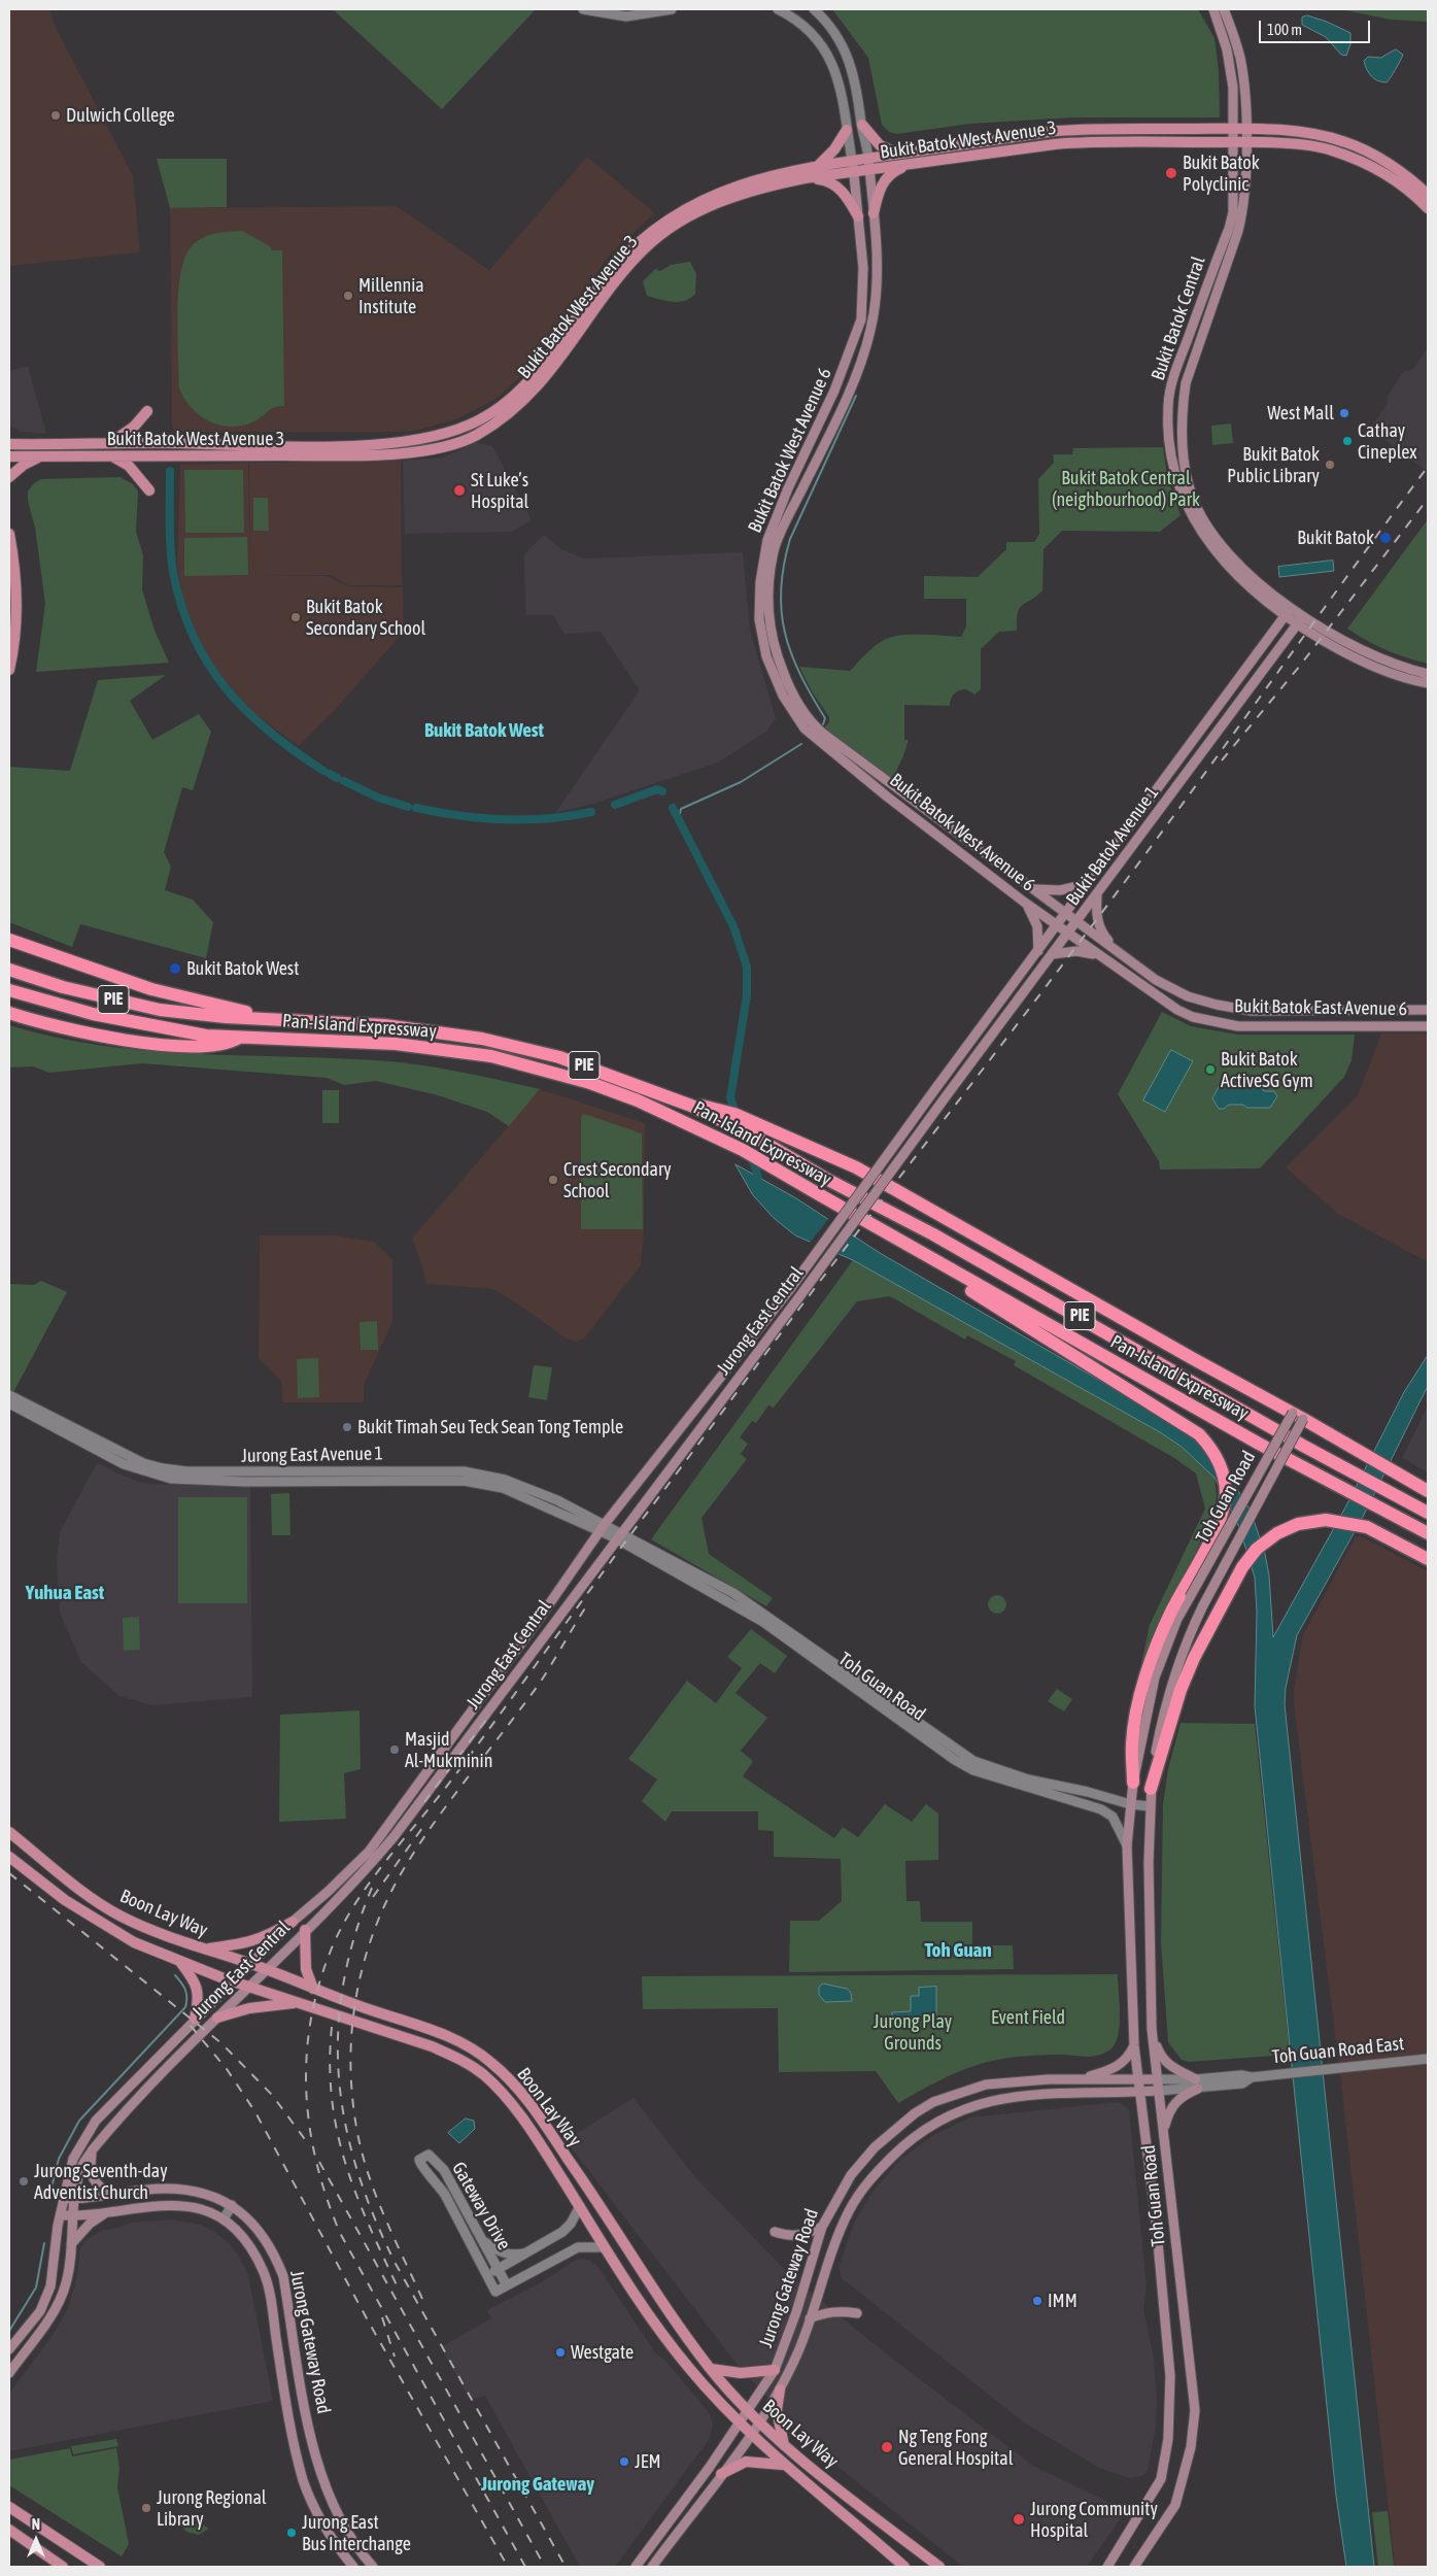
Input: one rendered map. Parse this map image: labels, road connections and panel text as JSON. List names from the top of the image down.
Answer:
{
  "streets": {
    "highway": ["PIE", "Pan-Island Expressway"],
    "main road": [
      "Bukit Batok West Avenue 3",
      "Bukit Batok Central",
      "Bukit Batok West Avenue 6",
      "Bukit Batok Avenue 1",
      "Bukit Batok East Avenue 6",
      "Jurong East Central",
      "Toh Guan Road",
      "Boon Lay Way",
      "Jurong Gateway Road"
    ],
    "street": ["Jurong East Avenue 1", "Toh Guan Road East", "Gateway Drive"]
  },
  "crossings": [
    ["Bukit Batok West Avenue 3", "Bukit Batok Central"],
    ["Bukit Batok West Avenue 3", "Bukit Batok West Avenue 6"],
    ["Bukit Batok Central", "Bukit Batok Avenue 1"],
    ["Bukit Batok West Avenue 6", "Bukit Batok Avenue 1"],
    ["Bukit Batok West Avenue 6", "Bukit Batok East Avenue 6"],
    ["Bukit Batok Avenue 1", "Bukit Batok East Avenue 6"],
    ["Bukit Batok Avenue 1", "Jurong East Central"],
    ["Jurong East Central", "Jurong East Avenue 1"],
    ["Jurong East Central", "Toh Guan Road"],
    ["Jurong East Central", "Boon Lay Way"],
    ["Jurong East Central", "Jurong Gateway Road"],
    ["Jurong East Avenue 1", "Toh Guan Road"],
    ["Toh Guan Road", "Toh Guan Road East"],
    ["Toh Guan Road", "Jurong Gateway Road"],
    ["Boon Lay Way", "Gateway Drive"],
    ["Boon Lay Way", "Jurong Gateway Road"],
    ["Toh Guan Road East", "Jurong Gateway Road"]
  ],
  "districts": [
    "Bukit Batok West",
    "Yuhua East",
    "Toh Guan",
    "Jurong Gateway"
  ],
  "parks": ["Bukit Batok Central (neighbourhood) Park", "Event Field", "Jurong Play Grounds"],
  "places": [
    "Dulwich College",
    "Bukit Batok Polyclinic",
    "Millennia Institute",
    "West Mall",
    "Cathay Cineplex",
    "Bukit Batok Public Library",
    "St Luke’s Hospital",
    "Bukit Batok",
    "Bukit Batok Secondary School",
    "Bukit Batok West",
    "Bukit Batok ActiveSG Gym",
    "Crest Secondary School",
    "Bukit Timah Seu Teck Sean Tong Temple",
    "Masjid Al-Mukminin",
    "Jurong Seventh-day Adventist Church",
    "IMM",
    "Westgate",
    "Ng Teng Fong General Hospital",
    "JEM",
    "Jurong Regional Library",
    "Jurong Community Hospital",
    "Jurong East Bus Interchange"
  ],
  "scale_bar": "100 m",
  "north": "top"
}
